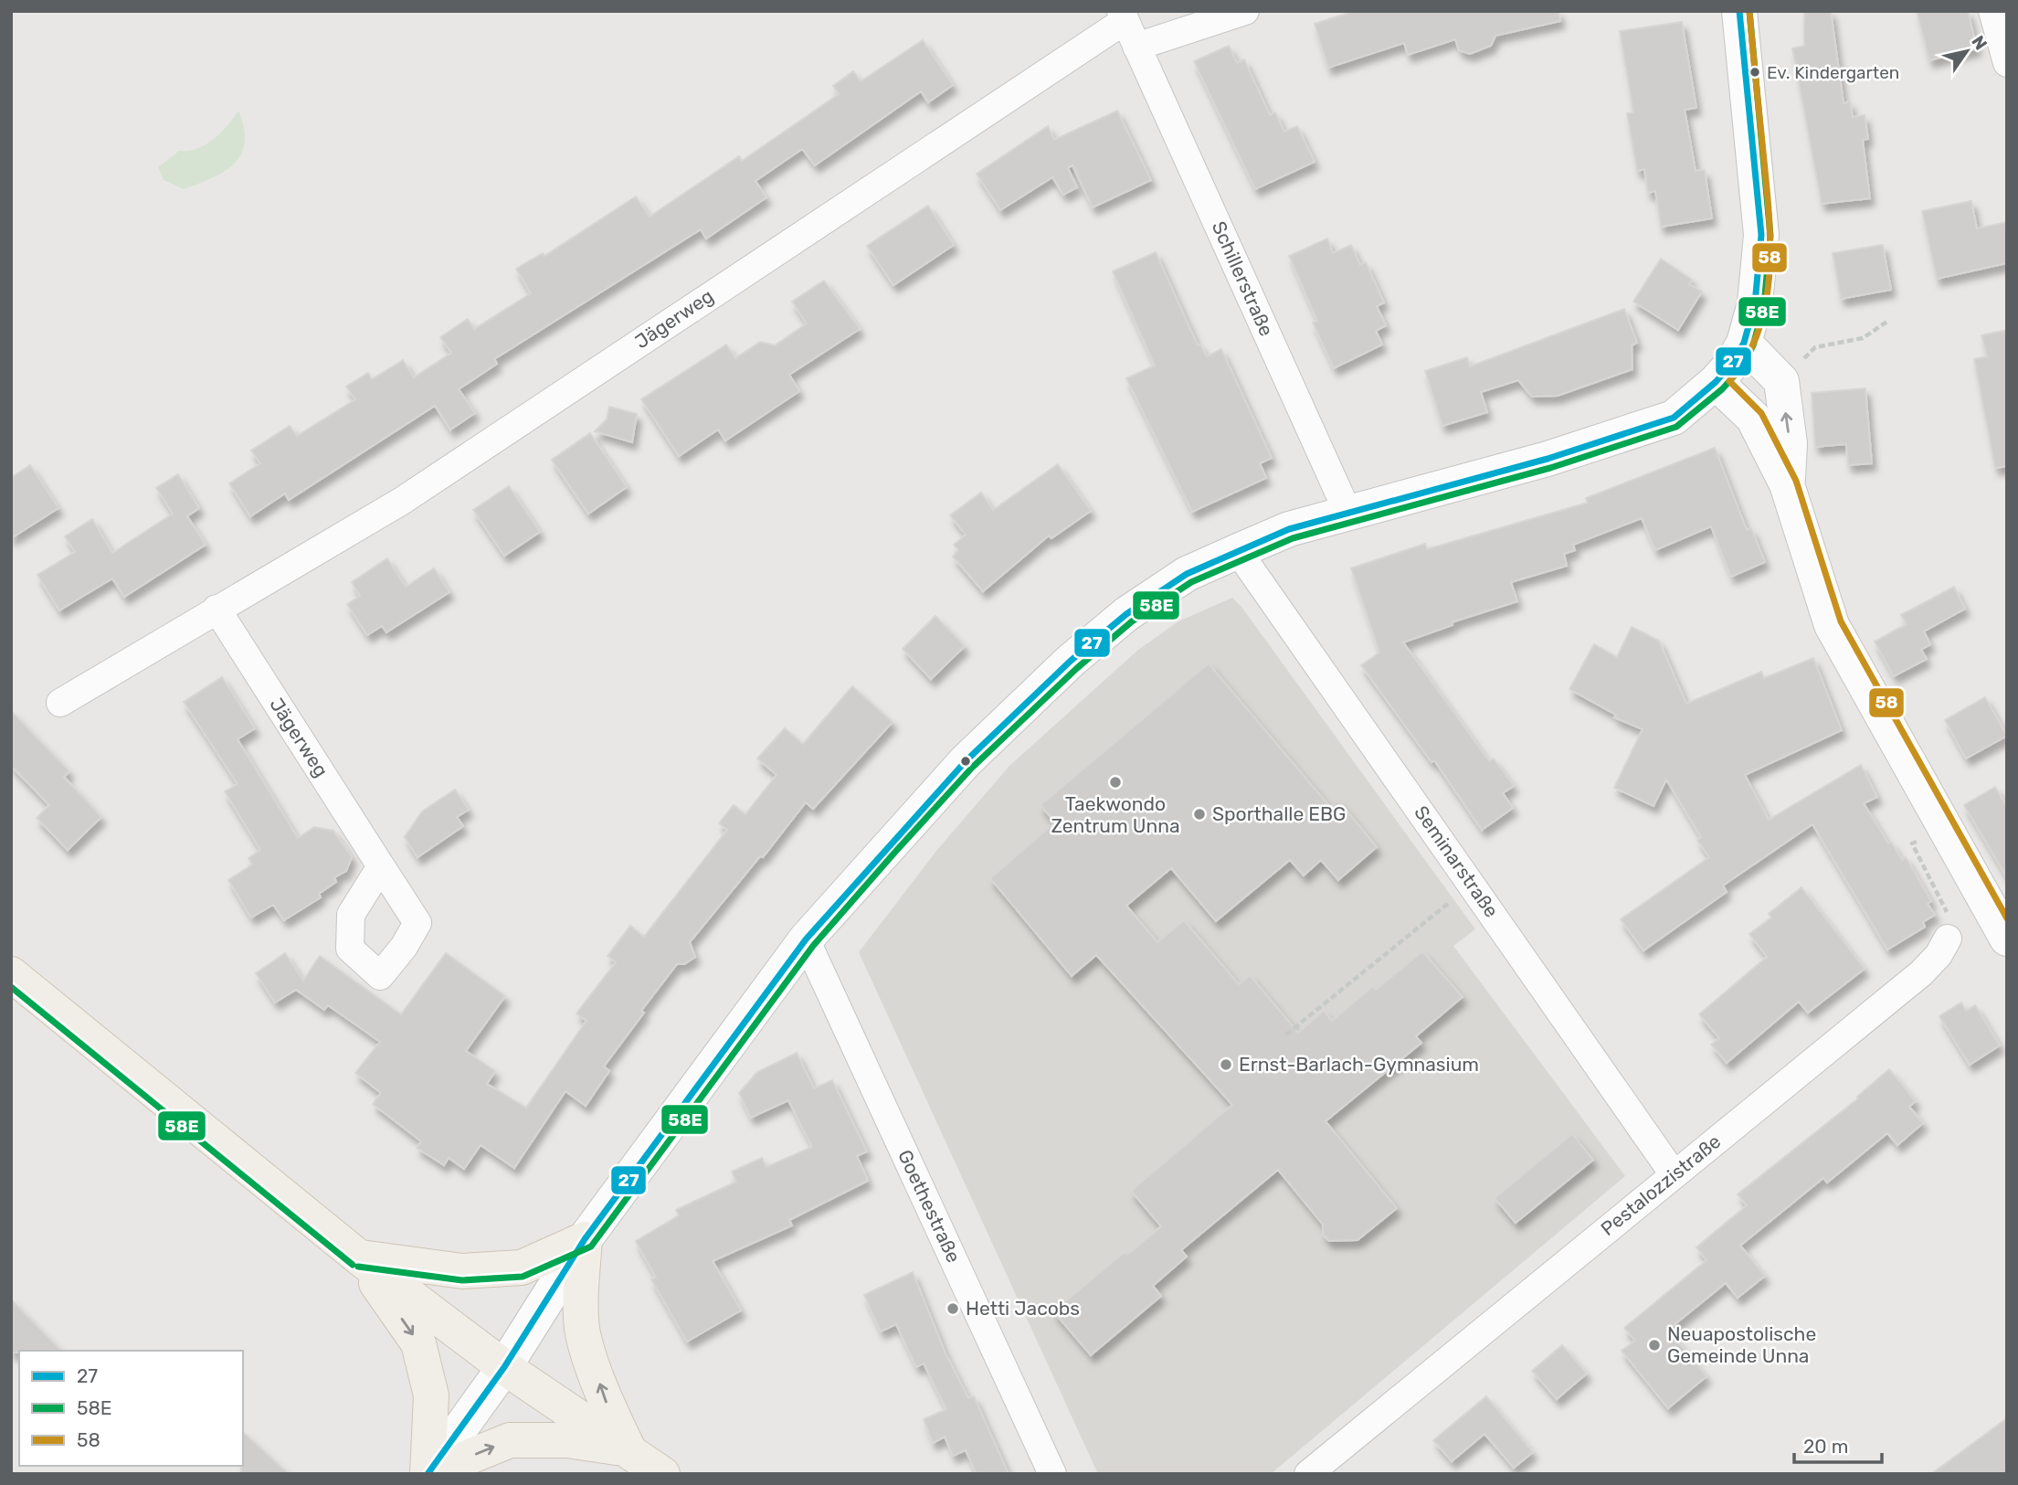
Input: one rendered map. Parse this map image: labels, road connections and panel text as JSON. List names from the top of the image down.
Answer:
{
  "streets": {
    "street": [
      "Schillerstraße",
      "Jägerweg",
      "Seminarstraße",
      "Pestalozzistraße",
      "Goethestraße"
    ]
  },
  "crossings": [
    ["Schillerstraße", "Jägerweg"],
    ["Seminarstraße", "Pestalozzistraße"]
  ],
  "places": [
    "Ev. Kindergarten",
    "Taekwondo Zentrum Unna",
    "Sporthalle EBG",
    "Ernst-Barlach-Gymnasium",
    "Hetti Jacobs",
    "Neuapostolische Gemeinde Unna"
  ],
  "lines": ["transit line 27", "transit line 58E", "transit line 58"],
  "legend": ["27", "58E", "58"],
  "scale_bar": "20 m",
  "north": "top right"
}
